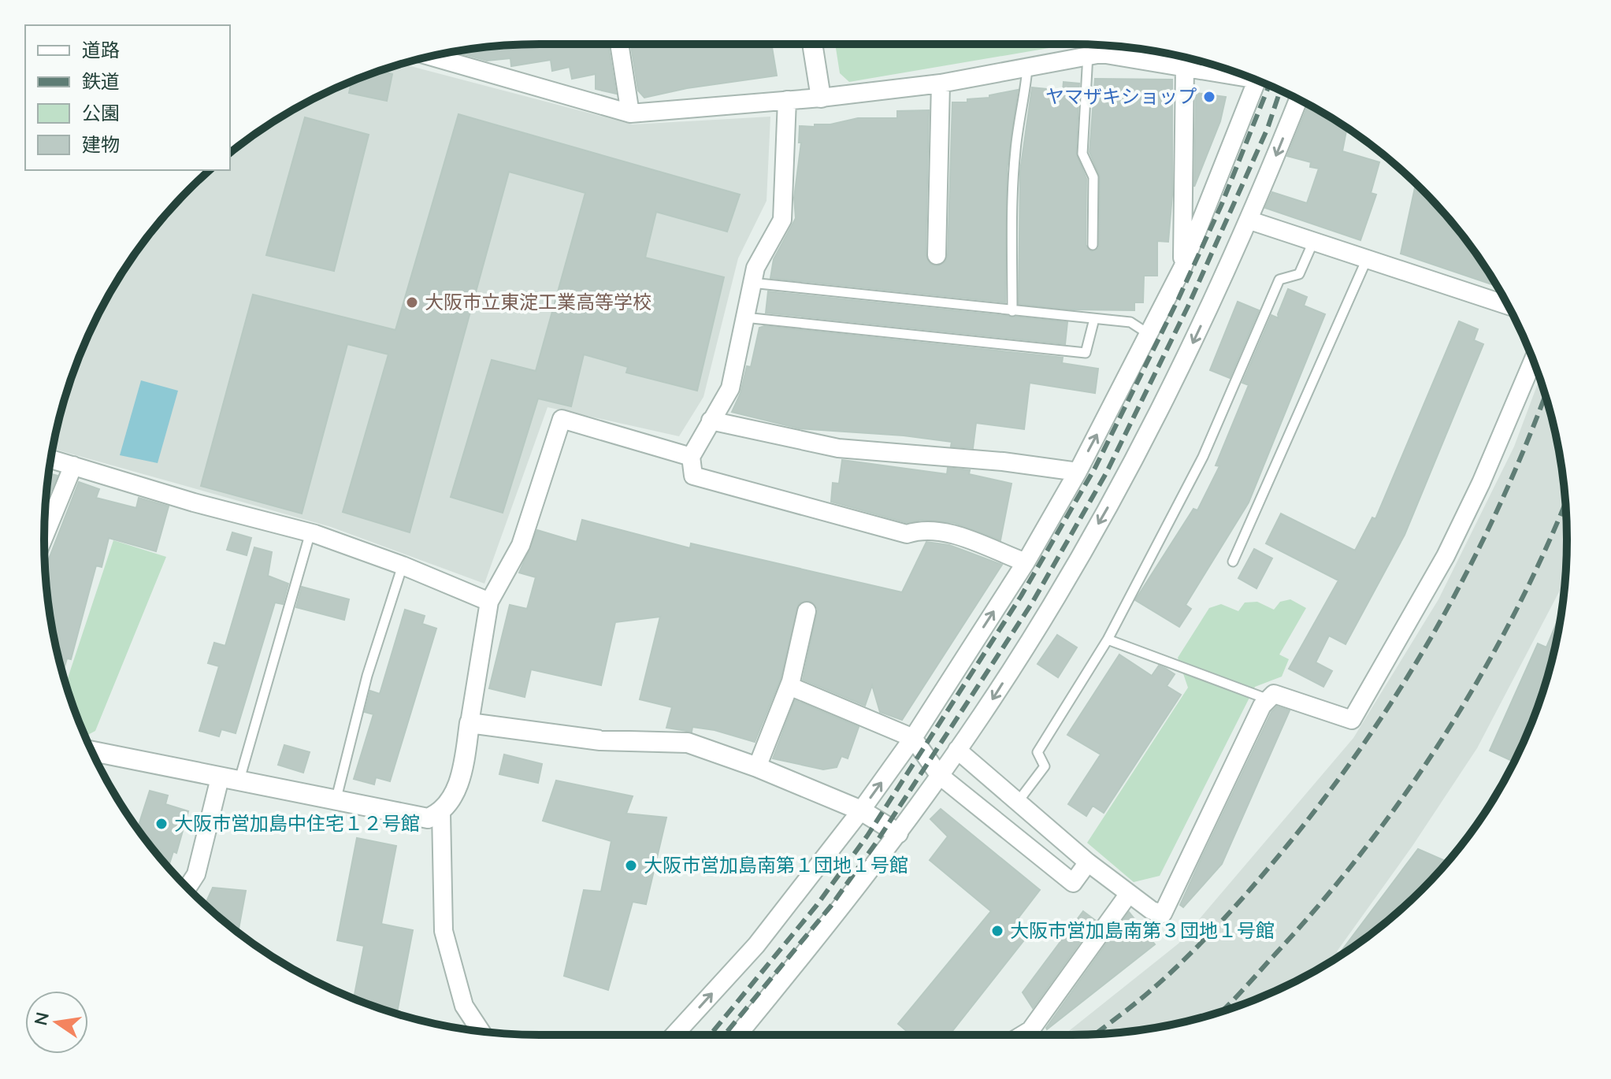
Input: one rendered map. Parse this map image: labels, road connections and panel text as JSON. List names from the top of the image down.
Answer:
{
  "places": [
    "ヤマザキショップ",
    "大阪市立東淀工業高等学校",
    "大阪市営加島中住宅１２号館",
    "大阪市営加島南第１団地１号館",
    "大阪市営加島南第３団地１号館"
  ],
  "legend": [
    "道路",
    "鉄道",
    "公園",
    "建物"
  ],
  "north": "left"
}
